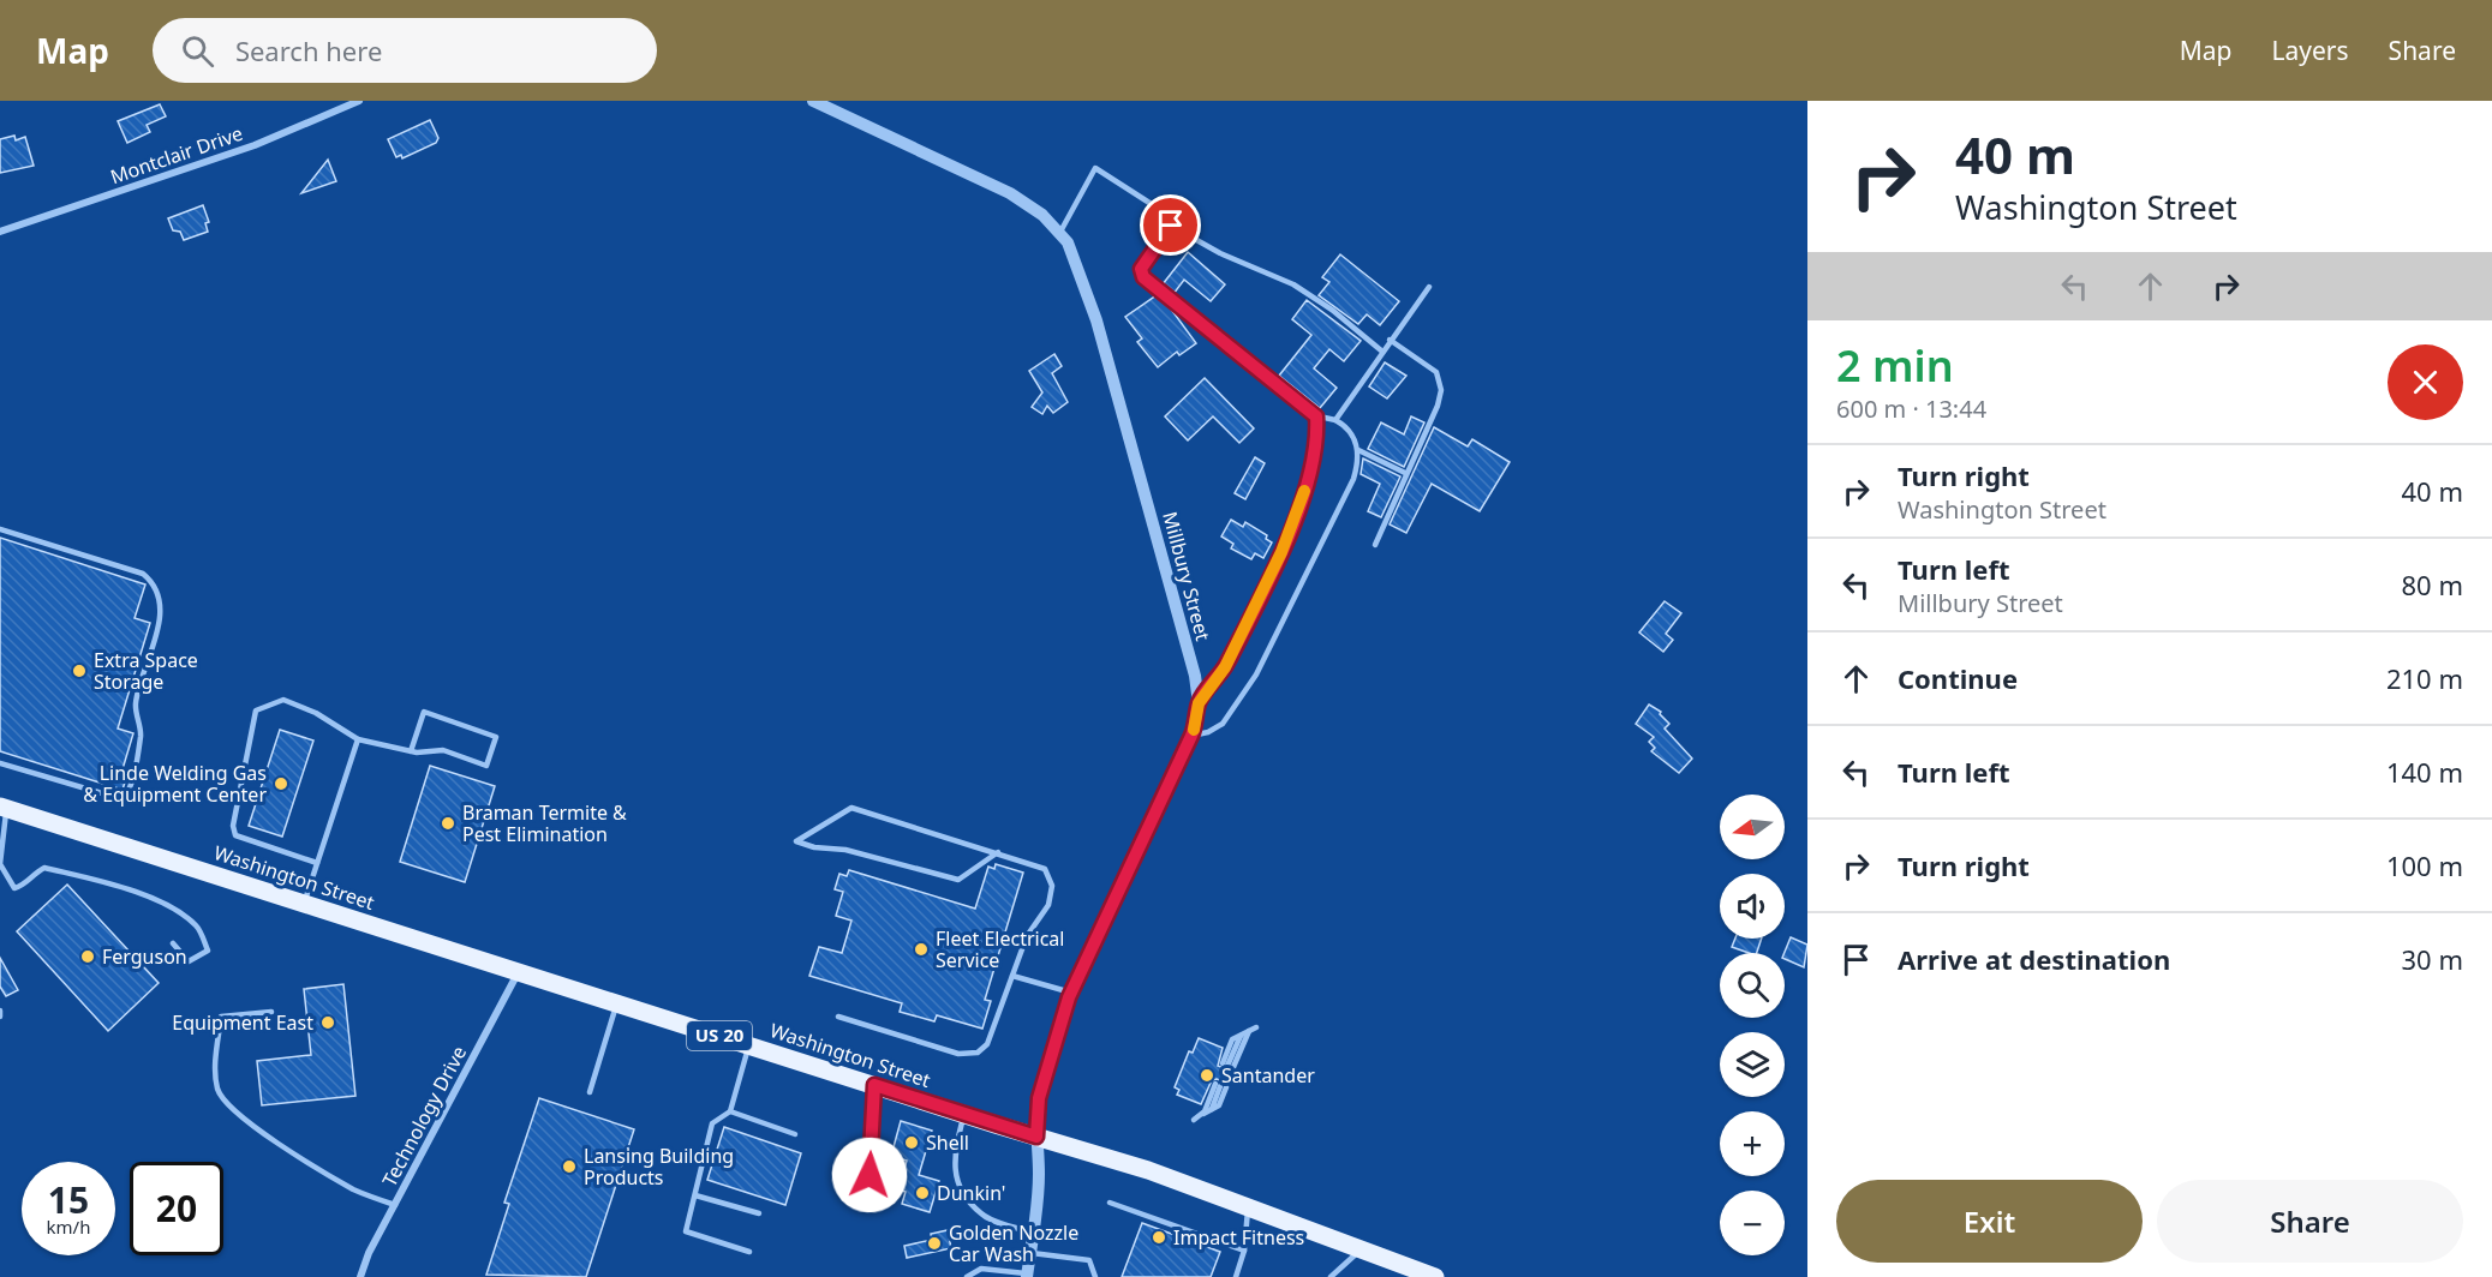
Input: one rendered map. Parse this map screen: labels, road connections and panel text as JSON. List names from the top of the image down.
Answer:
{
  "streets": {
    "main road": ["Washington Street", "US 20"],
    "street": ["Montclair Drive", "Millbury Street", "Technology Drive"]
  },
  "crossings": [
    ["Millbury Street", "Washington Street"],
    ["Washington Street", "Technology Drive"]
  ],
  "places": [
    "Extra Space Storage",
    "Linde Welding Gas & Equipment Center",
    "Braman Termite & Pest Elimination",
    "Fleet Electrical Service",
    "Ferguson",
    "Equipment East",
    "Santander",
    "Shell",
    "Lansing Building Products",
    "Dunkin'",
    "Impact Fitness",
    "Golden Nozzle Car Wash"
  ],
  "north": "left",
  "page": {
    "header": "Map",
    "search": "Search here",
    "nav": ["Map", "Layers", "Share"],
    "turn": ["40 m", "Washington Street"],
    "heading": ["2 min", "600 m · 13:44"],
    "list": [
      {
        "name": "Turn right",
        "note": "Washington Street",
        "value": "40 m"
      },
      {
        "name": "Turn left",
        "note": "Millbury Street",
        "value": "80 m"
      },
      {
        "name": "Continue",
        "value": "210 m"
      },
      {
        "name": "Turn left",
        "value": "140 m"
      },
      {
        "name": "Turn right",
        "value": "100 m"
      },
      {
        "name": "Arrive at destination",
        "value": "30 m"
      }
    ],
    "map_buttons": ["+", "−"],
    "speed": "15 km/h",
    "limit": "20",
    "buttons": ["Exit", "Share"]
  }
}
